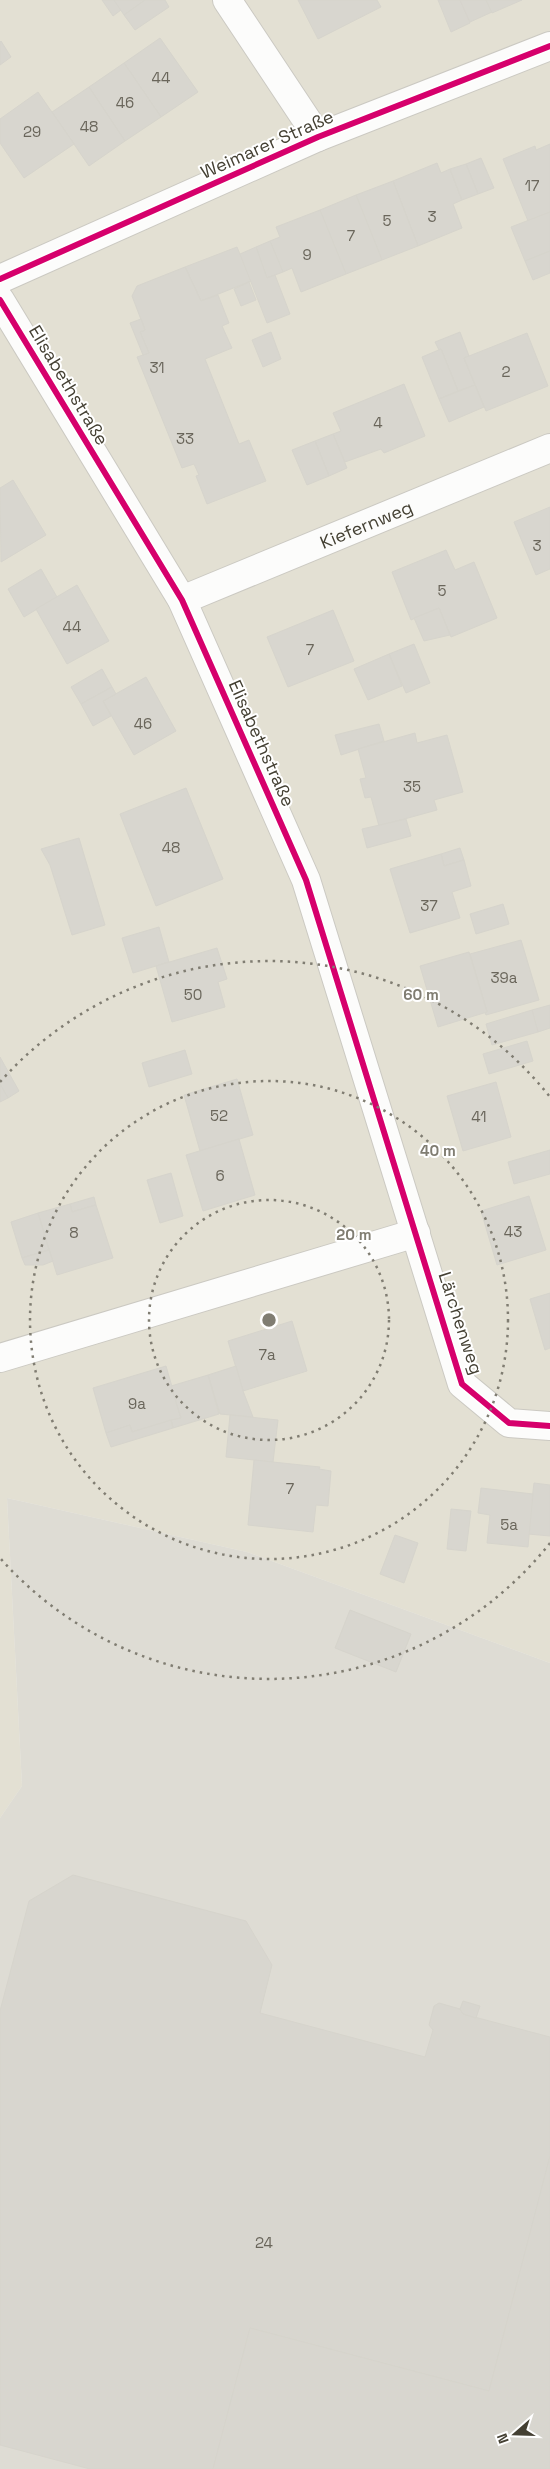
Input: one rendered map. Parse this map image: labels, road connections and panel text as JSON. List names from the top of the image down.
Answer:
{
  "streets": {
    "street": [
      "Weimarer Straße",
      "Elisabethstraße",
      "Kiefernweg",
      "Lärchenweg"
    ]
  },
  "crossings": [
    ["Elisabethstraße", "Kiefernweg"],
    ["Elisabethstraße", "Lärchenweg"]
  ],
  "house_numbers": [
    "44",
    "46",
    "48",
    "29",
    "17",
    "3",
    "5",
    "7",
    "9",
    "31",
    "2",
    "4",
    "33",
    "3",
    "5",
    "44",
    "7",
    "46",
    "35",
    "48",
    "37",
    "39a",
    "50",
    "52",
    "41",
    "6",
    "43",
    "8",
    "7a",
    "9a",
    "7",
    "5a",
    "24"
  ],
  "north": "left",
  "rings": ["60 m", "40 m", "20 m"]
}
